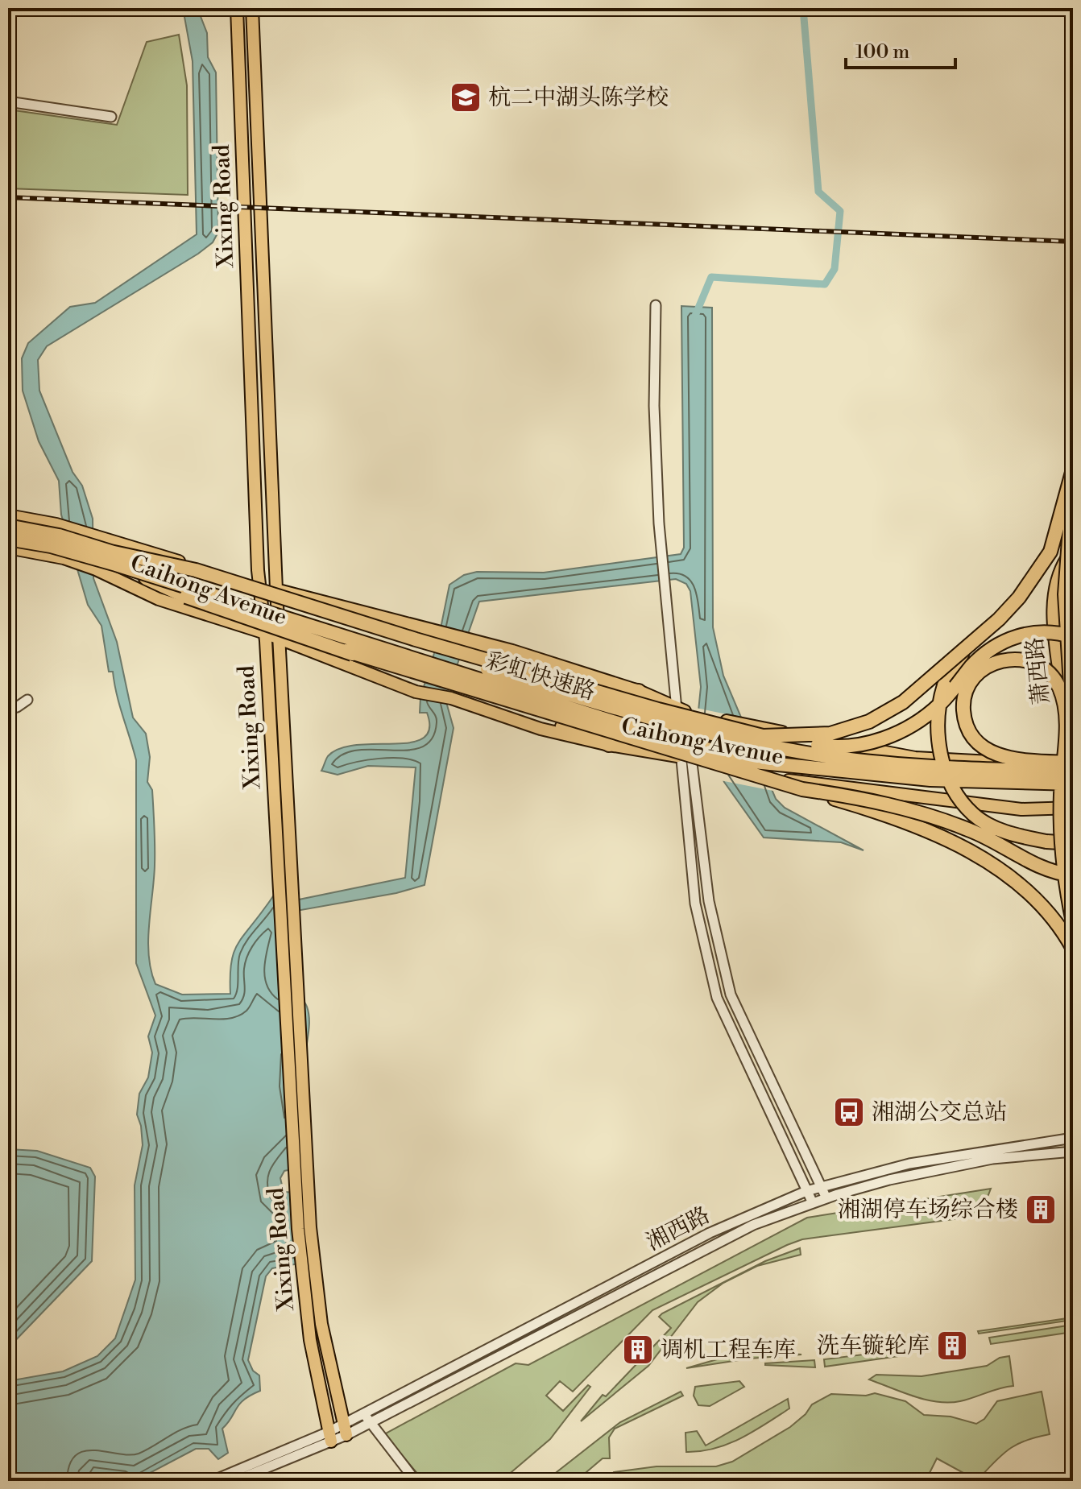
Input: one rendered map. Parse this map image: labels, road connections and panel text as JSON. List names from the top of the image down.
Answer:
{
  "streets": {
    "highway": ["彩虹快速路"],
    "main road": ["Xixing Road", "Caihong Avenue", "萧西路"],
    "street": ["湘西路"]
  },
  "crossings": [
    ["Xixing Road", "Caihong Avenue"],
    ["Xixing Road", "湘西路"],
    ["Caihong Avenue", "萧西路"],
    ["Caihong Avenue", "彩虹快速路"],
    ["萧西路", "彩虹快速路"]
  ],
  "places": {
    "school or university": ["杭二中湖头陈学校"],
    "bus stop": ["湘湖公交总站"],
    "building": ["湘湖停车场综合楼", "洗车镟轮库", "调机工程车库"]
  },
  "scale_bar": "100 m"
}
